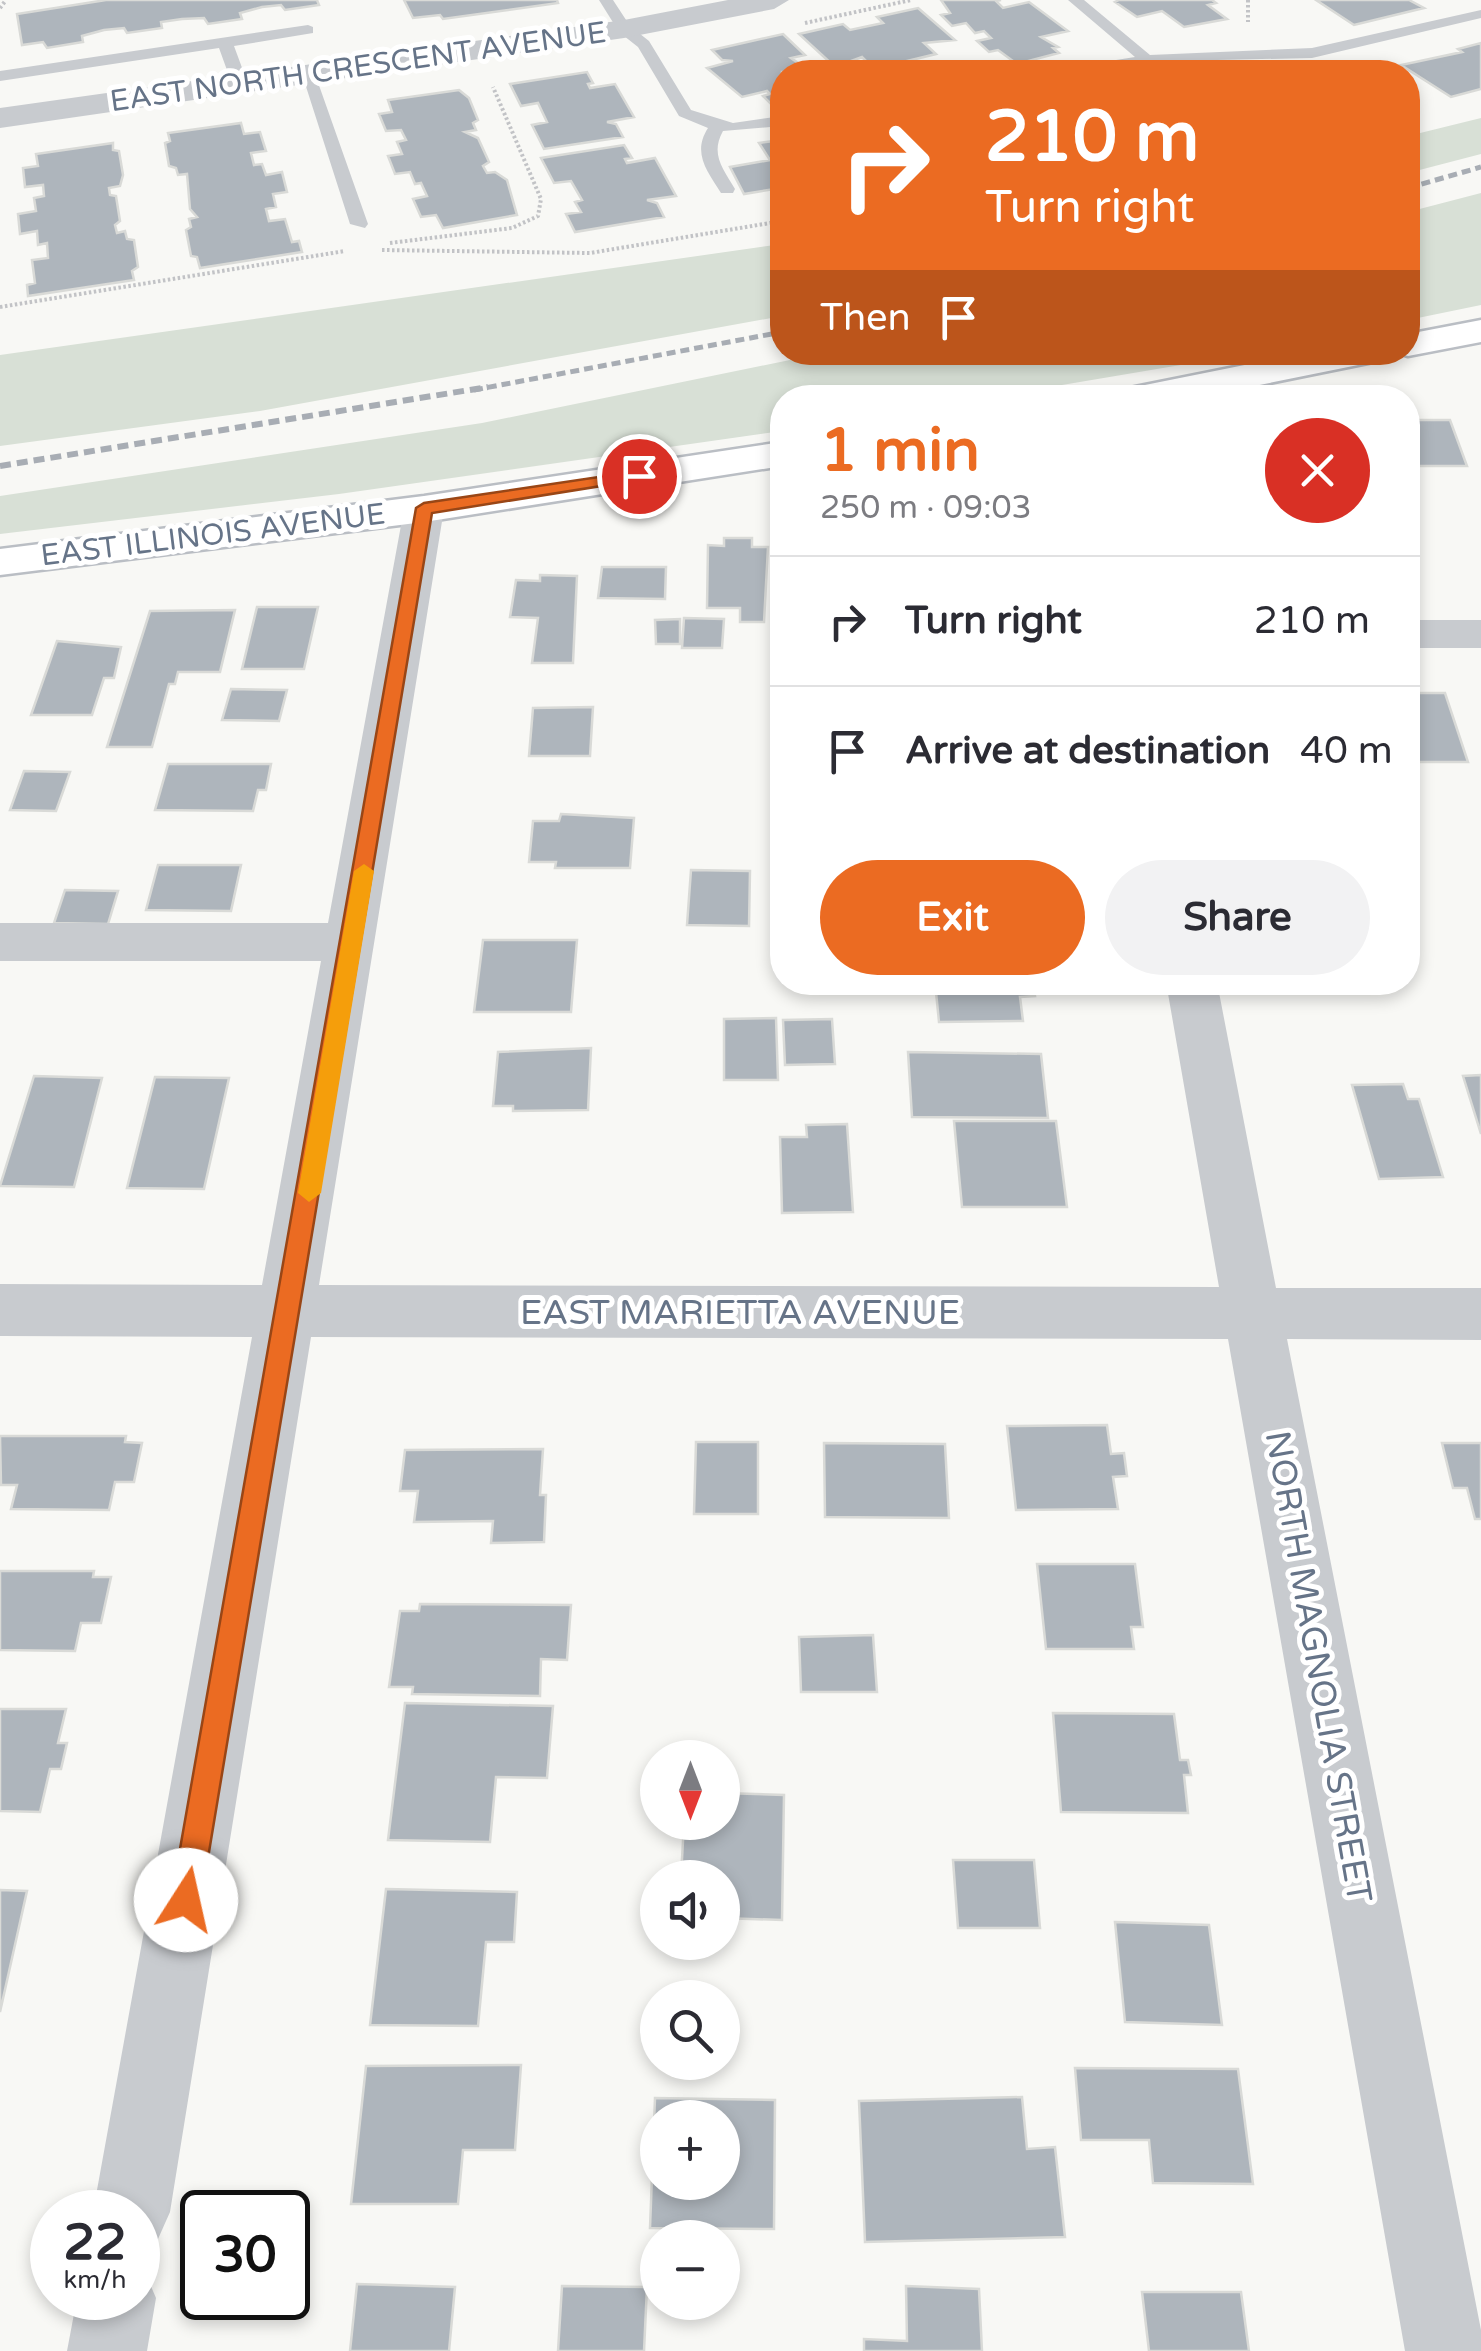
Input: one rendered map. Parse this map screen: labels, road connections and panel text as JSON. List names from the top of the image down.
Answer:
{
  "streets": {
    "main road": ["EAST ILLINOIS AVENUE"],
    "street": ["EAST NORTH CRESCENT AVENUE", "EAST MARIETTA AVENUE", "NORTH MAGNOLIA STREET"]
  },
  "crossings": [
    ["EAST MARIETTA AVENUE", "NORTH MAGNOLIA STREET"]
  ],
  "north": "bottom",
  "page": {
    "turn": ["210 m", "Turn right"],
    "then": "Then",
    "heading": ["1 min", "250 m · 09:03"],
    "list": [
      {
        "name": "Turn right",
        "value": "210 m"
      },
      {
        "name": "Arrive at destination",
        "value": "40 m"
      }
    ],
    "buttons": ["Exit", "Share"],
    "map_buttons": ["+", "−"],
    "speed": "22 km/h",
    "limit": "30"
  }
}
